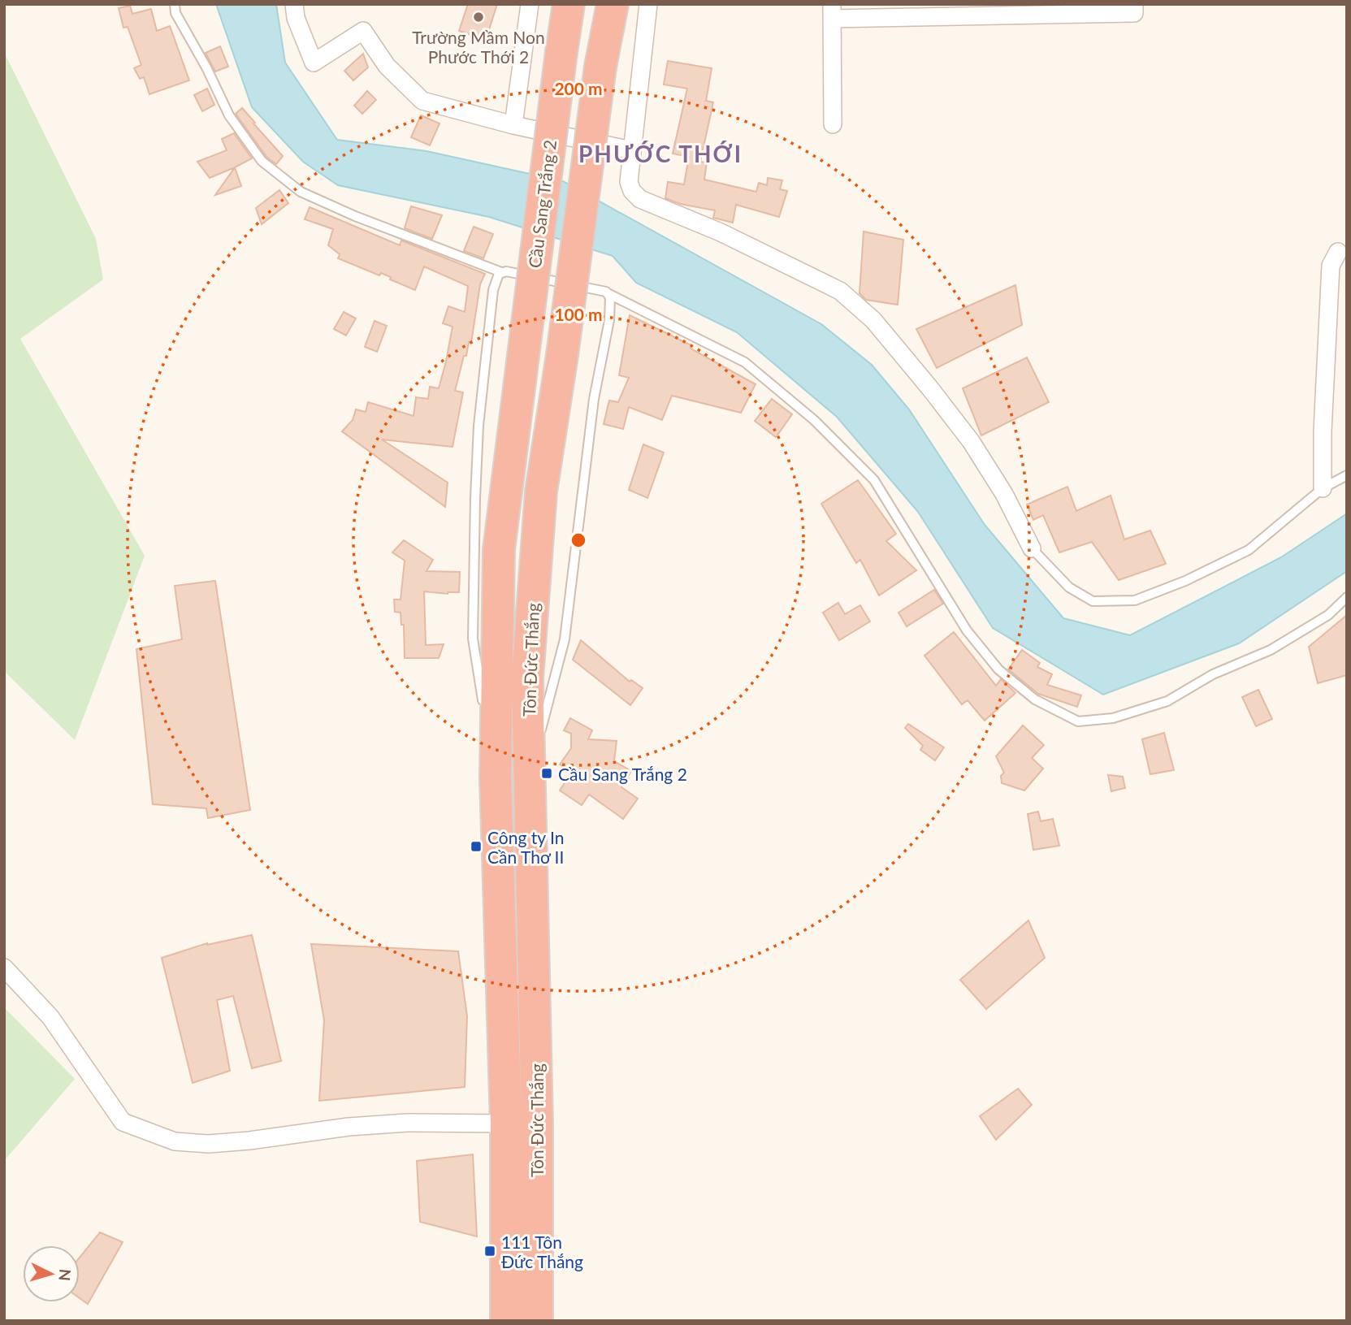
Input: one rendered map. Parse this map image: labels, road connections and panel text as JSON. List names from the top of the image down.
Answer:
{
  "streets": {
    "highway": ["Cầu Sang Trắng 2", "Tôn Đức Thắng"]
  },
  "crossings": [
    ["Cầu Sang Trắng 2", "Tôn Đức Thắng"]
  ],
  "districts": ["PHƯỚC THỚI"],
  "places": {
    "other": ["Trường Mầm Non Phước Thới 2"],
    "transit": ["Cầu Sang Trắng 2", "Công ty In Cần Thơ II", "111 Tôn Đức Thắng"]
  },
  "north": "right",
  "rings": ["200 m", "100 m"]
}
